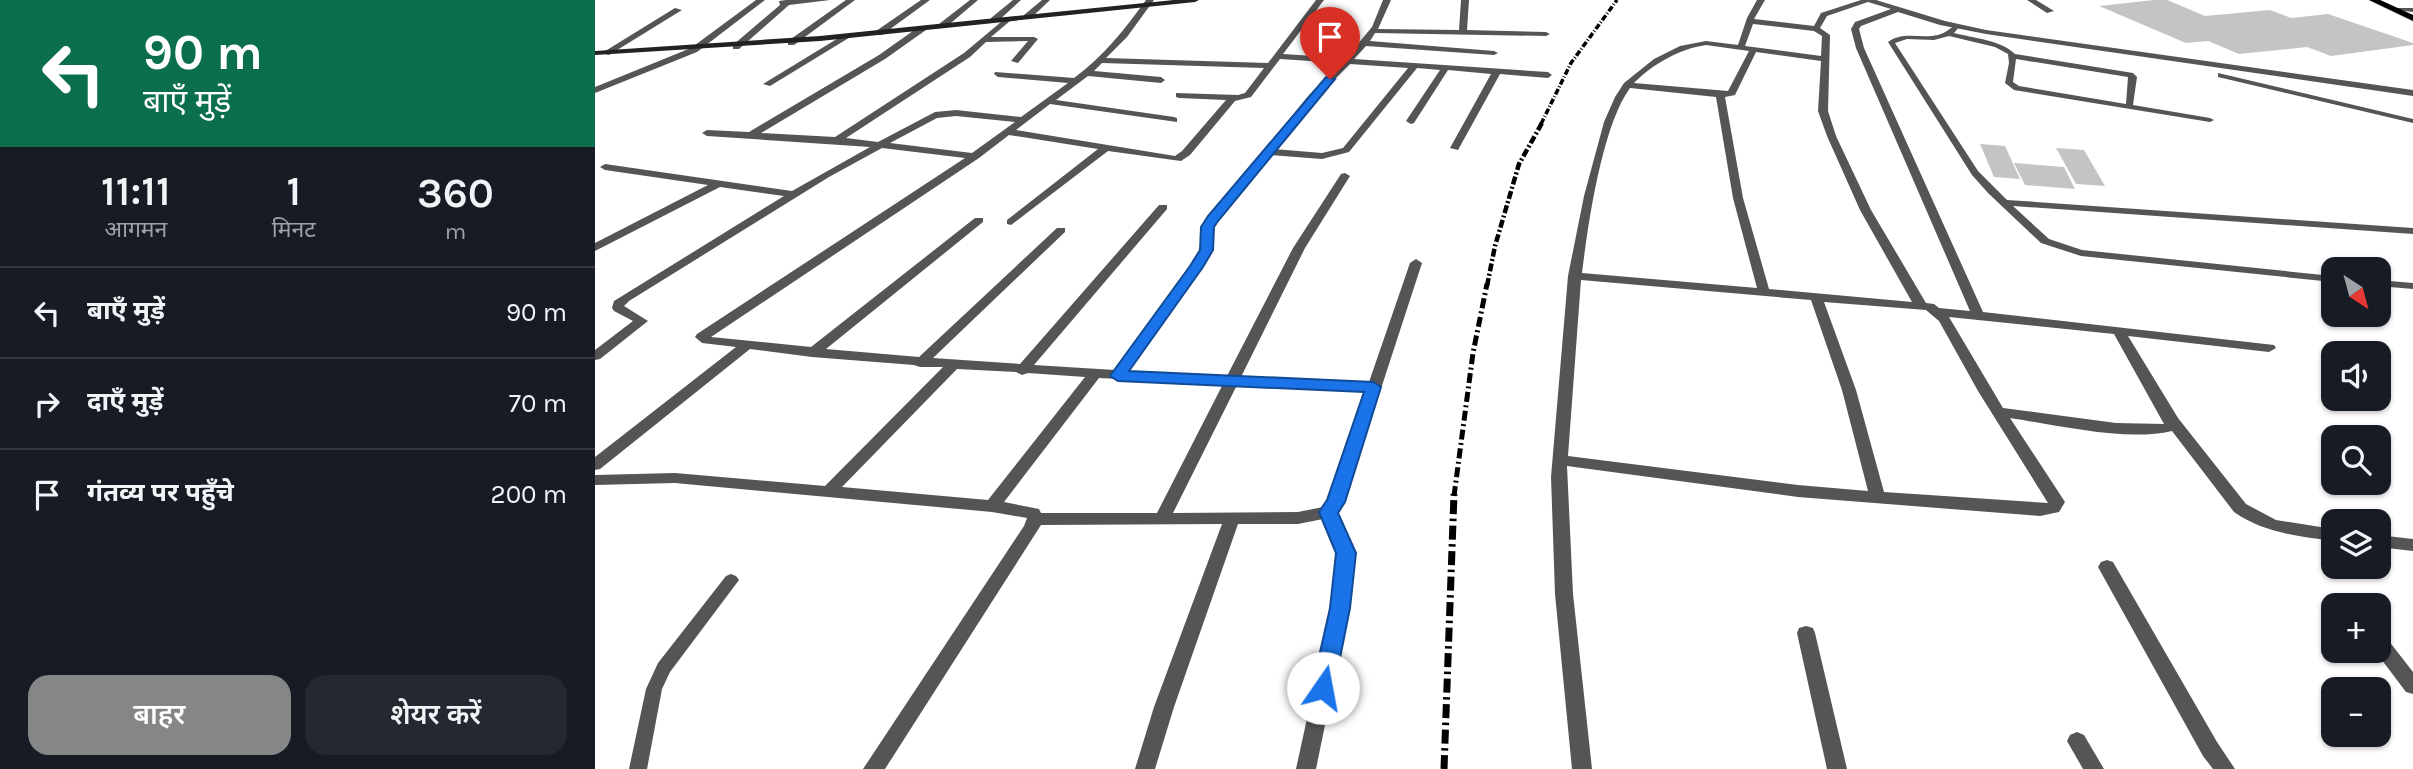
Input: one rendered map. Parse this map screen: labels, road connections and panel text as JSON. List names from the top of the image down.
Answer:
{
  "north": "bottom right",
  "page": {
    "turn": ["90 m", "बाएँ मुड़ें"],
    "eta": [
      "11:11",
      "आगमन",
      "1",
      "मिनट",
      "360",
      "m"
    ],
    "map_buttons": ["+", "−"],
    "list": [
      {
        "name": "बाएँ मुड़ें",
        "value": "90 m"
      },
      {
        "name": "दाएँ मुड़ें",
        "value": "70 m"
      },
      {
        "name": "गंतव्य पर पहुँचे",
        "value": "200 m"
      }
    ],
    "buttons": ["बाहर", "शेयर करें"]
  }
}
